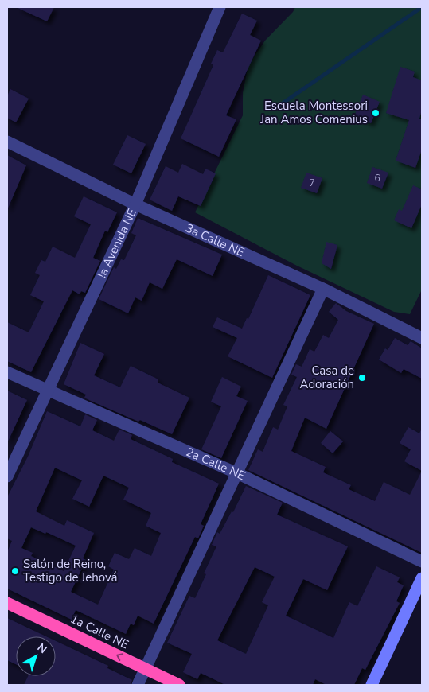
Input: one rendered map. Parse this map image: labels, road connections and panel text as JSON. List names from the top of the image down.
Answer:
{
  "streets": {
    "highway": ["1a Calle NE"],
    "street": ["3a Calle NE", "!a Avenida NE", "2a Calle NE"]
  },
  "crossings": [
    ["3a Calle NE", "!a Avenida NE"],
    ["!a Avenida NE", "2a Calle NE"]
  ],
  "one_way": ["1a Calle NE"],
  "places": ["Escuela Montessori Jan Amos Comenius", "Casa de Adoración", "Salón de Reino, Testigo de Jehová"],
  "house_numbers": ["6", "7"],
  "north": "top right"
}
